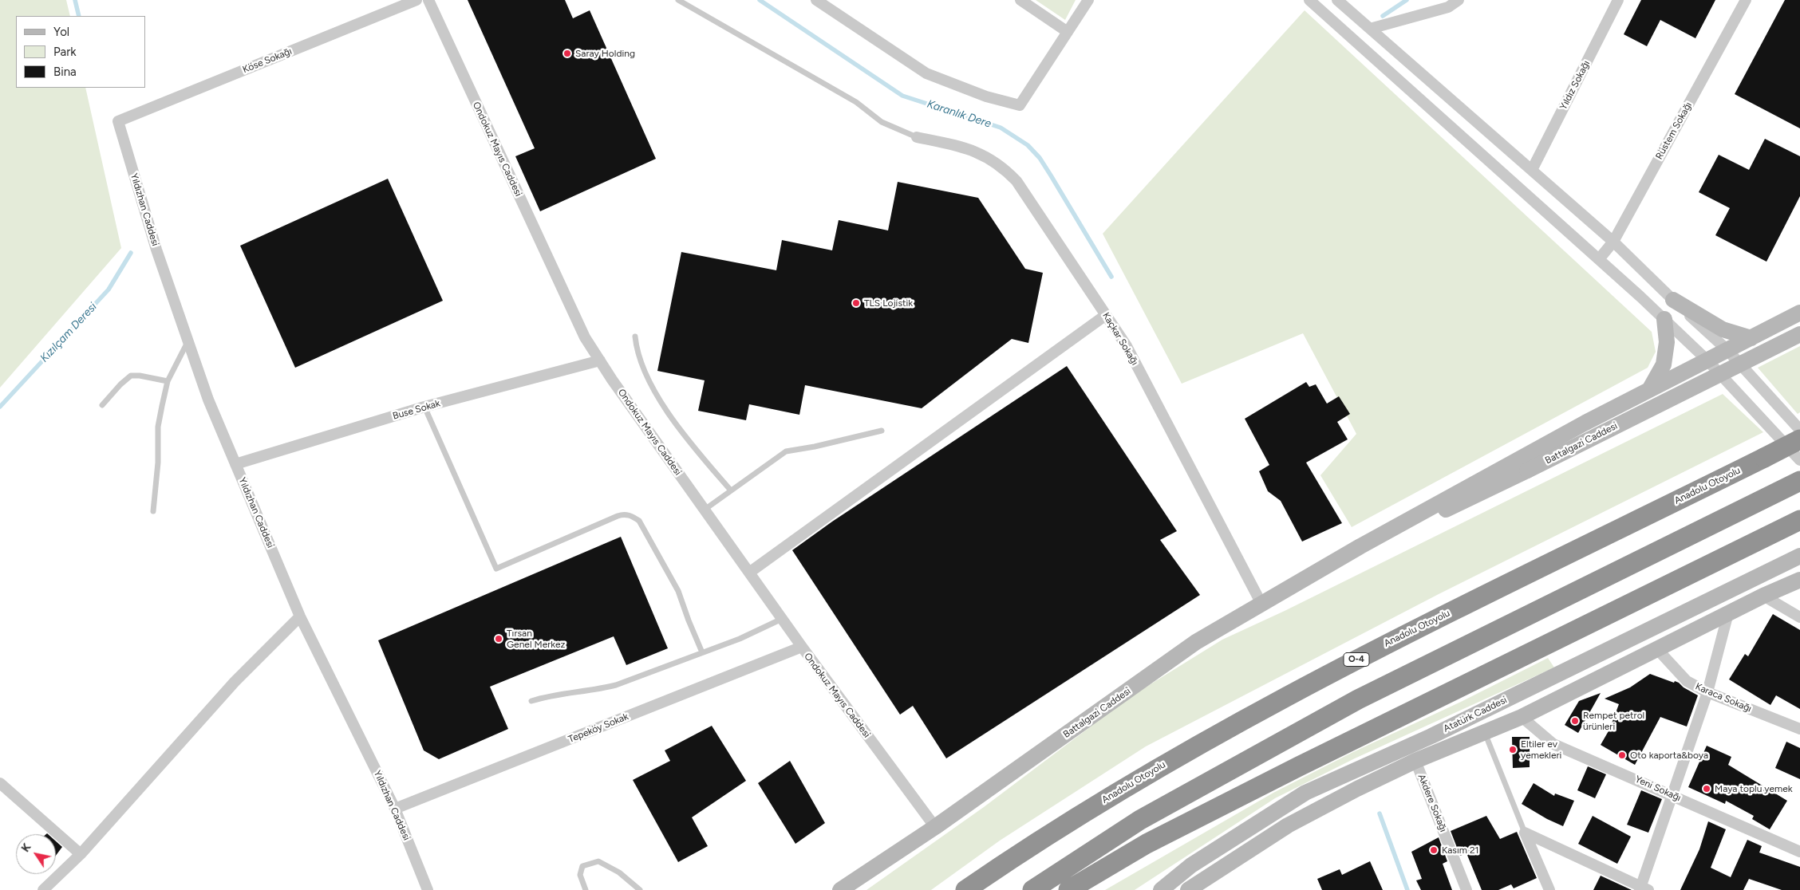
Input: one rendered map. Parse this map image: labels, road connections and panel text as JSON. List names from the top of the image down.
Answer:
{
  "streets": {
    "highway": ["Anadolu Otoyolu", "O-4"],
    "main road": ["Battalgazi Caddesi", "Atatürk Caddesi"],
    "street": [
      "Köse Sokağı",
      "Yıldız Sokağı",
      "Rüstem Sokağı",
      "Ondokuz Mayıs Caddesi",
      "Yıldızhan Caddesi",
      "Kaçkar Sokağı",
      "Buse Sokak",
      "Karaca Sokağı",
      "Tepeköy Sokak",
      "Yeni Sokağı",
      "Akdere Sokağı"
    ]
  },
  "crossings": [
    ["Köse Sokağı", "Yıldızhan Caddesi"],
    ["Ondokuz Mayıs Caddesi", "Buse Sokak"],
    ["Ondokuz Mayıs Caddesi", "Battalgazi Caddesi"],
    ["Ondokuz Mayıs Caddesi", "Tepeköy Sokak"],
    ["Yıldızhan Caddesi", "Buse Sokak"],
    ["Yıldızhan Caddesi", "Tepeköy Sokak"],
    ["Kaçkar Sokağı", "Battalgazi Caddesi"],
    ["Karaca Sokağı", "Atatürk Caddesi"],
    ["Atatürk Caddesi", "Yeni Sokağı"],
    ["Atatürk Caddesi", "Akdere Sokağı"]
  ],
  "water": ["Karanlık Dere", "Kızılçam Deresi"],
  "places": [
    "Saray Holding",
    "TLS Lojistik",
    "Tırsan Genel Merkez",
    "Rempet petrol ürünleri",
    "Eltiler ev yemekleri",
    "Oto kaporta&boya",
    "Maya toplu yemek",
    "Kasım 21"
  ],
  "legend": ["Yol", "Park", "Bina"],
  "north": "top left"
}
